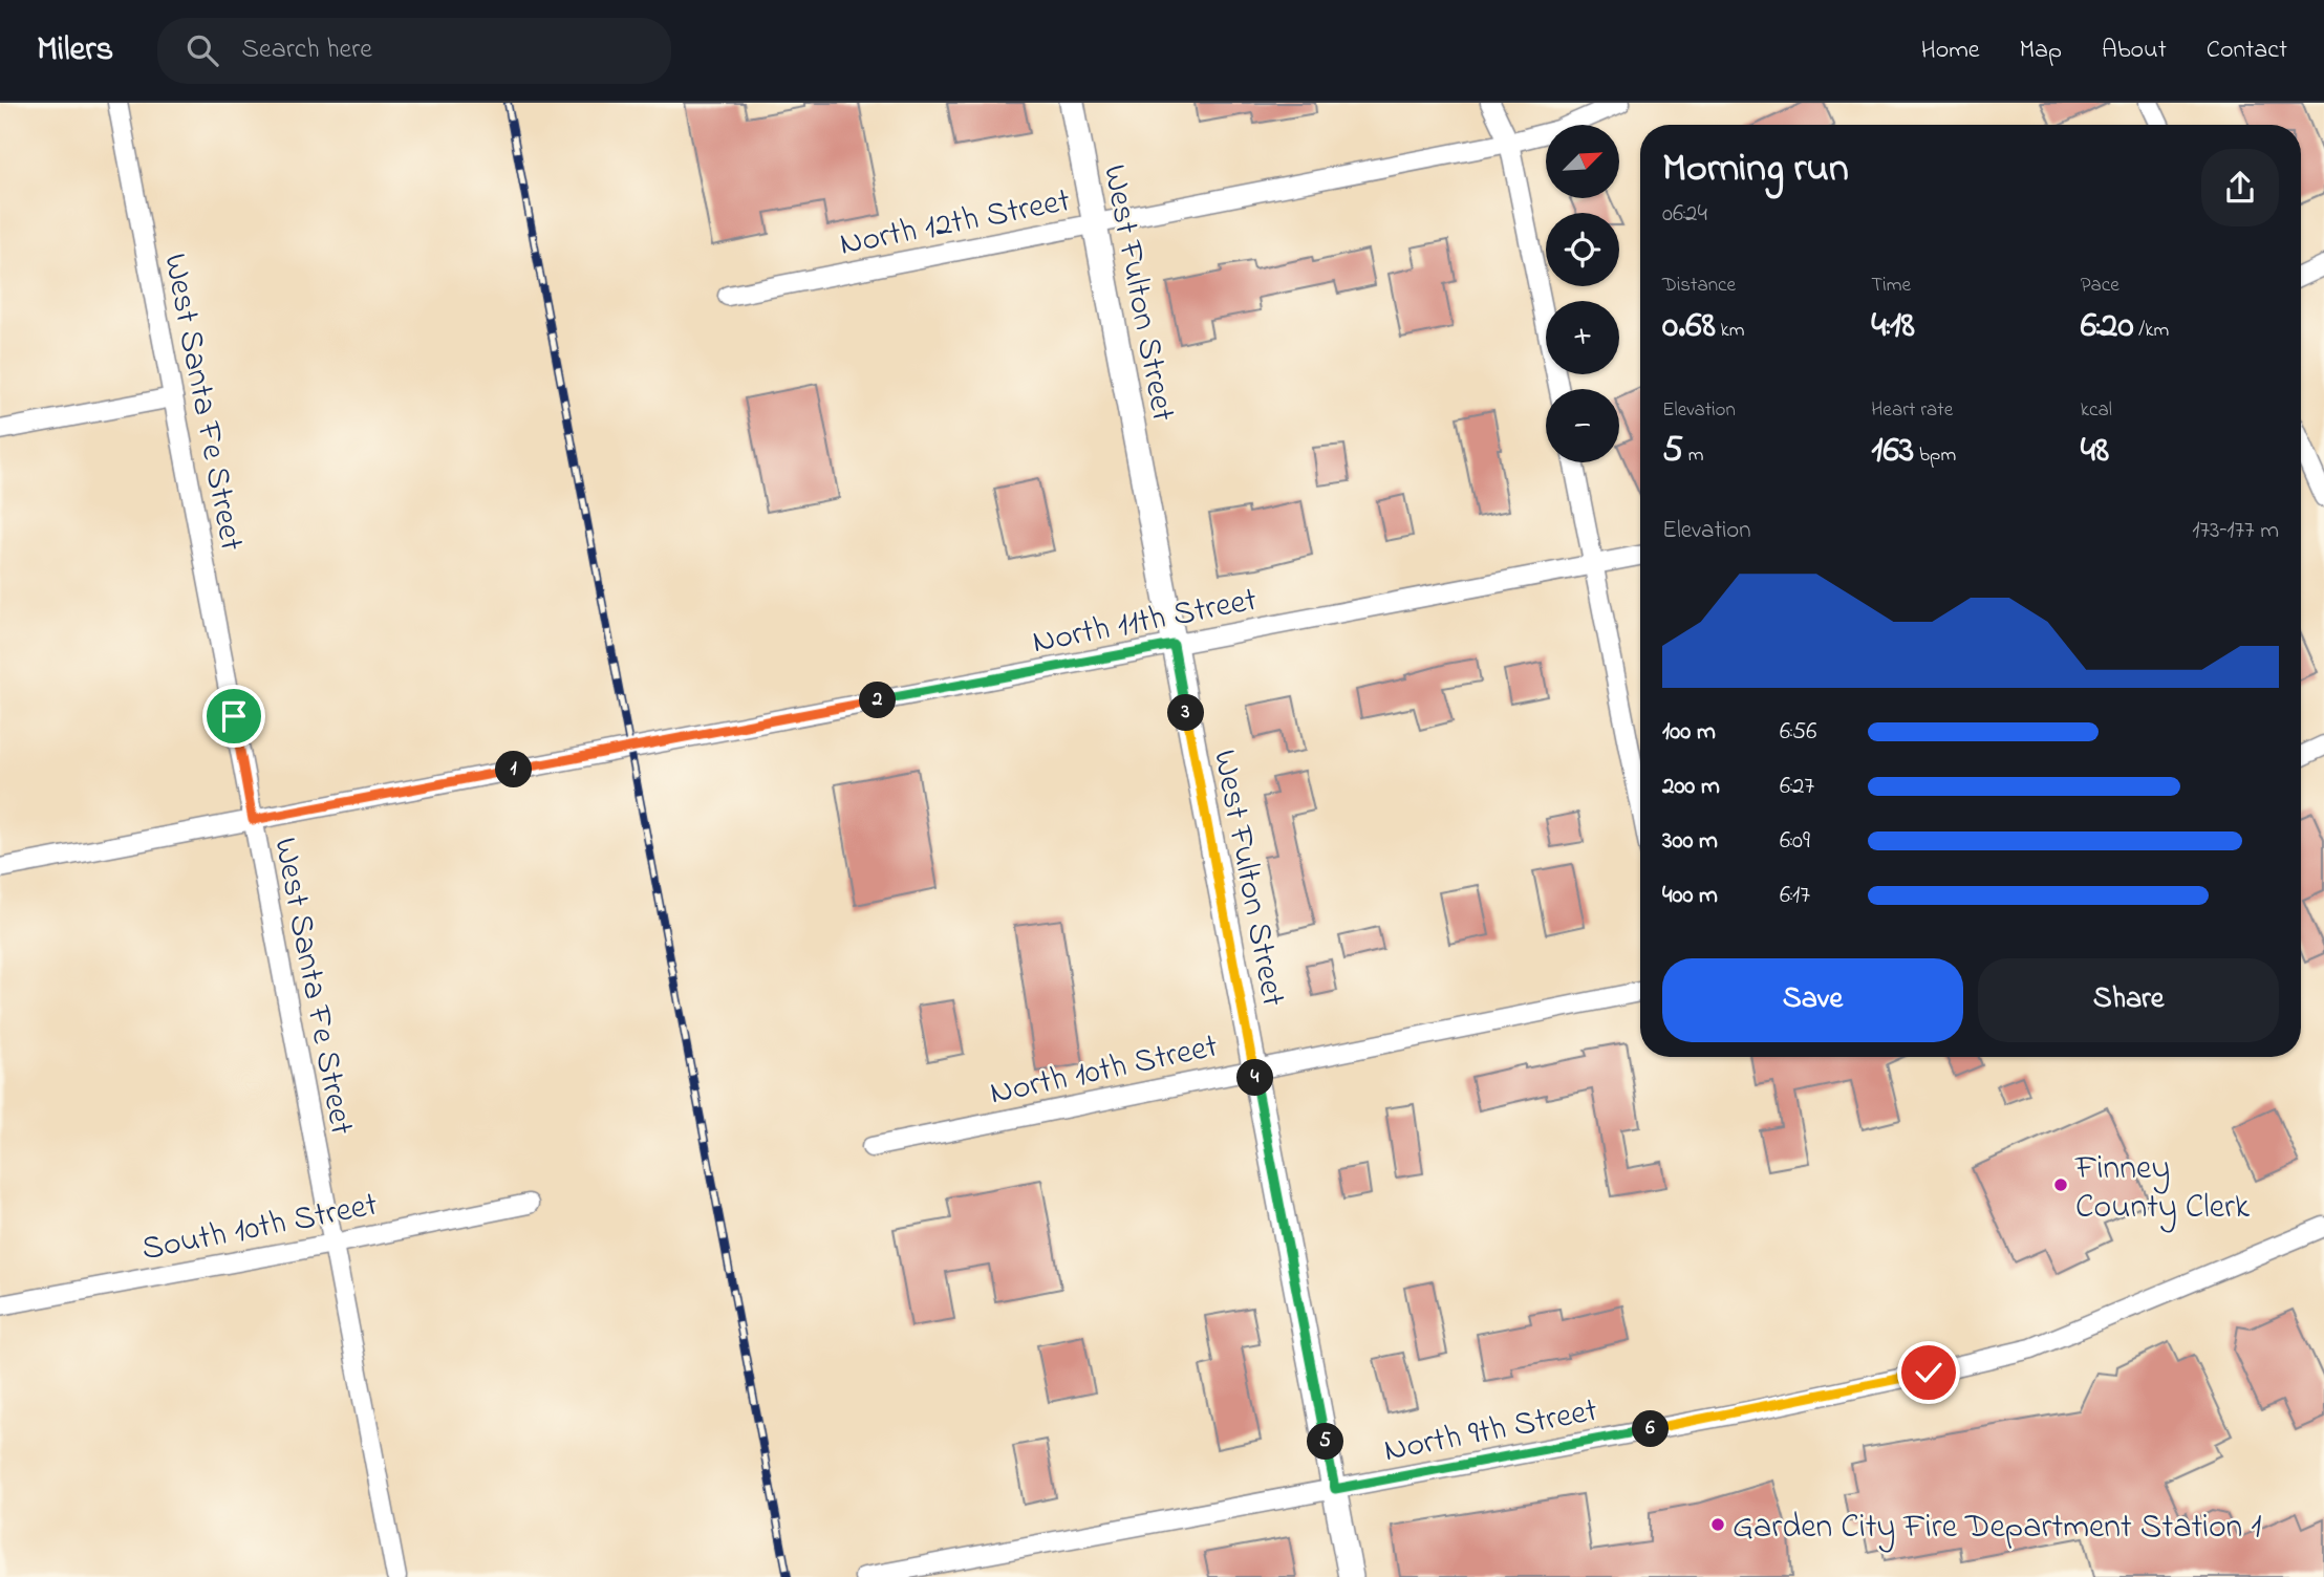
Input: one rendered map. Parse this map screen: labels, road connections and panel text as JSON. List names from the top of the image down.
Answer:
{
  "streets": {
    "street": [
      "North 12th Street",
      "West Fulton Street",
      "West Santa Fe Street",
      "North 11th Street",
      "North 10th Street",
      "South 10th Street",
      "North 9th Street"
    ]
  },
  "crossings": [
    ["North 12th Street", "West Fulton Street"],
    ["West Fulton Street", "North 11th Street"],
    ["West Fulton Street", "North 10th Street"],
    ["West Fulton Street", "North 9th Street"],
    ["West Santa Fe Street", "North 11th Street"],
    ["West Santa Fe Street", "South 10th Street"]
  ],
  "places": ["Finney County Clerk", "Garden City Fire Department Station 1"],
  "north": "top right",
  "page": {
    "header": "Milers",
    "search": "Search here",
    "nav": [
      "Home",
      "Map",
      "About",
      "Contact"
    ],
    "map_buttons": ["+", "−"],
    "heading": ["Morning run", "06:24"],
    "stats": [
      ["Distance", "0.68 km"],
      ["Time", "4:18"],
      ["Pace", "6:20 /km"],
      ["Elevation", "5 m"],
      ["Heart rate", "163 bpm"],
      ["kcal", "48"]
    ],
    "chart": ["Elevation", "173–177 m"],
    "pins": [
      "2",
      "3",
      "1",
      "4",
      "6",
      "5"
    ],
    "list": [
      {
        "name": "100 m",
        "note": "6:56"
      },
      {
        "name": "200 m",
        "note": "6:27"
      },
      {
        "name": "300 m",
        "note": "6:09"
      },
      {
        "name": "400 m",
        "note": "6:17"
      }
    ],
    "buttons": ["Save", "Share"]
  }
}
